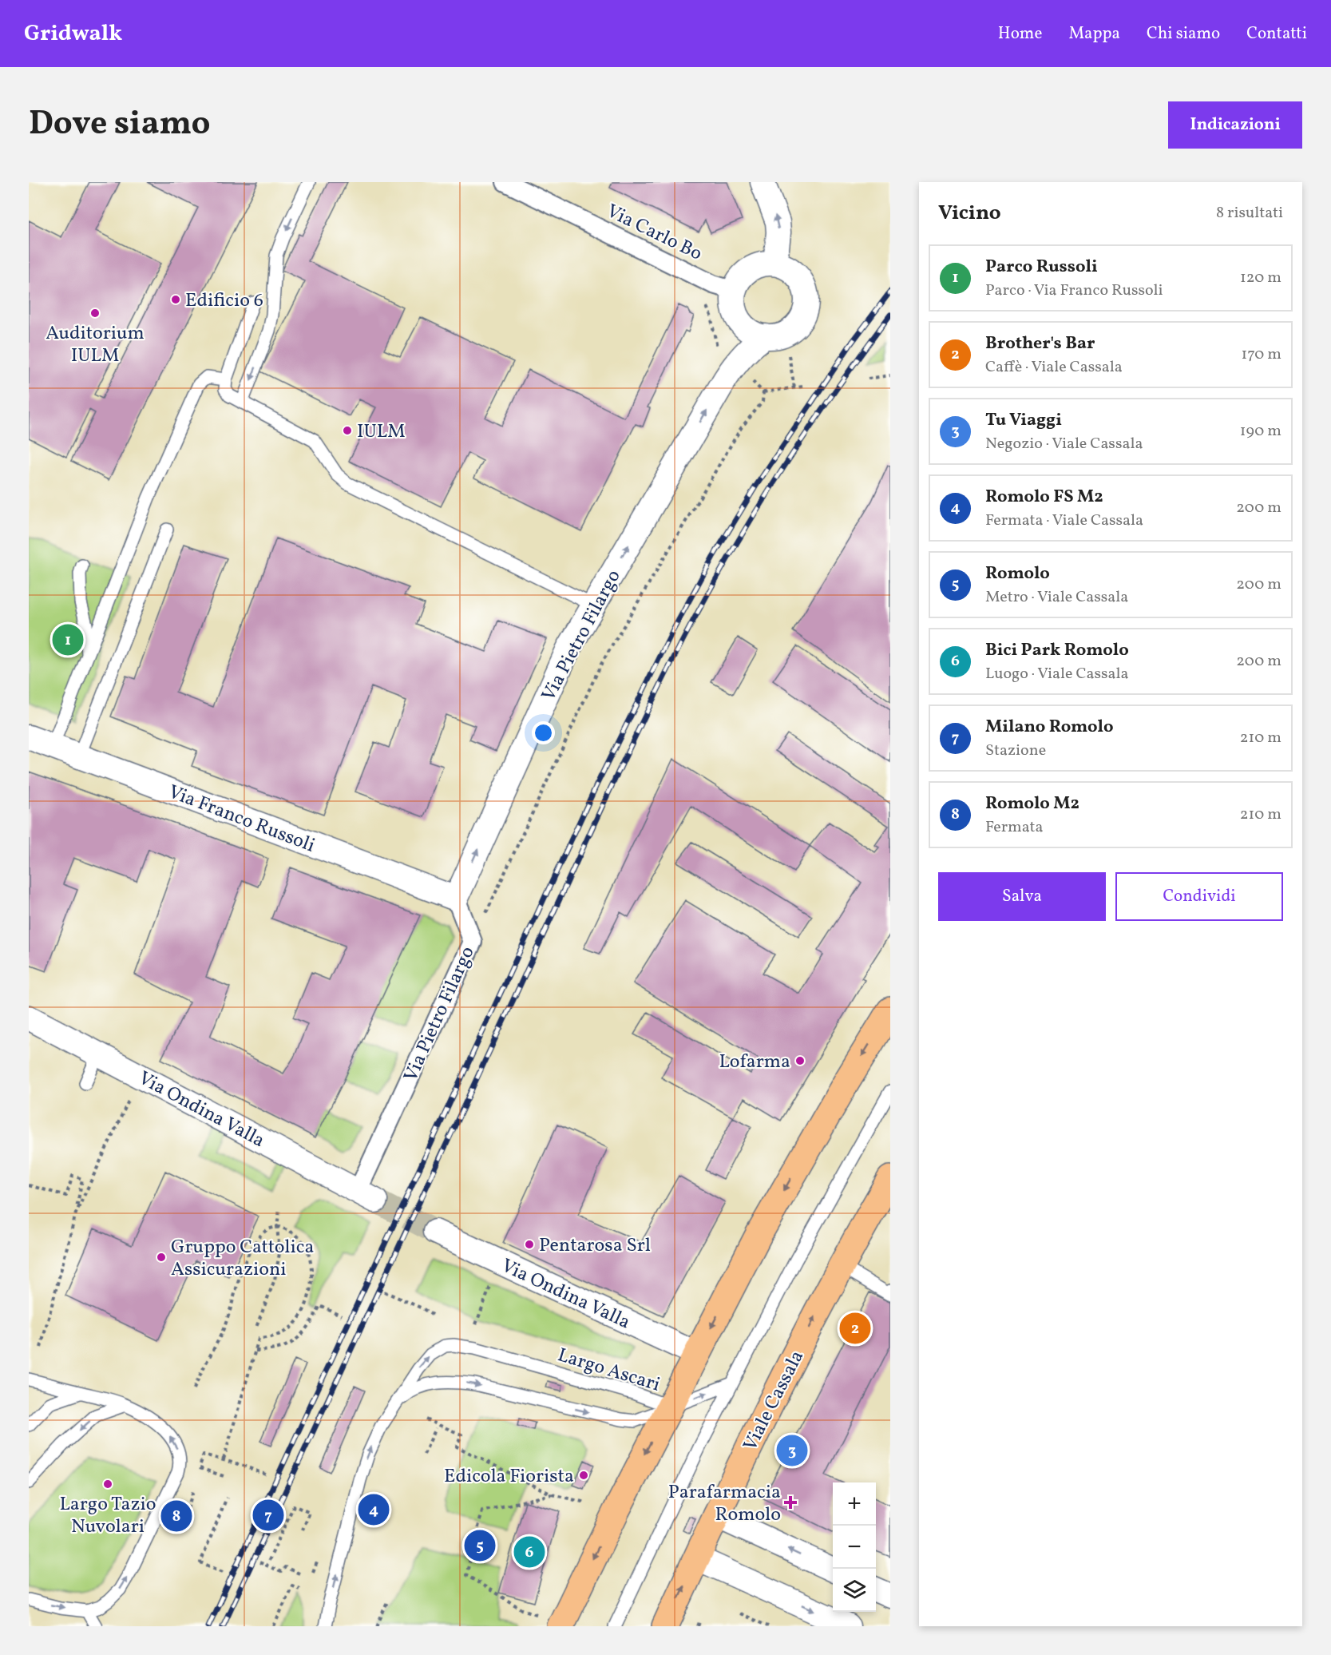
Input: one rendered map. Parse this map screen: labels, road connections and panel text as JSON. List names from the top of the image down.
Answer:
{
  "streets": {
    "main road": ["Viale Cassala"],
    "street": [
      "Via Carlo Bo",
      "Via Pietro Filargo",
      "Via Franco Russoli",
      "Via Ondina Valla"
    ],
    "lane": ["Largo Ascari"]
  },
  "crossings": [
    ["Via Carlo Bo", "Via Pietro Filargo"],
    ["Via Pietro Filargo", "Via Franco Russoli"],
    ["Via Pietro Filargo", "Via Ondina Valla"]
  ],
  "one_way": ["Via Pietro Filargo"],
  "places": {
    "other": [
      "Edificio 6",
      "Auditorium IULM",
      "IULM",
      "Lofarma",
      "Pentarosa Srl",
      "Gruppo Cattolica Assicurazioni",
      "Edicola Fiorista",
      "Largo Tazio Nuvolari"
    ],
    "health": ["Parafarmacia Romolo"]
  },
  "page": {
    "header": "Gridwalk",
    "nav": [
      "Home",
      "Mappa",
      "Chi siamo",
      "Contatti"
    ],
    "title": "Dove siamo",
    "buttons": [
      "Indicazioni",
      ["Salva", "Condividi"]
    ],
    "heading": ["Vicino", "8 risultati"],
    "list": [
      {
        "mark": "1",
        "name": "Parco Russoli",
        "note": "Parco · Via Franco Russoli",
        "value": "120 m"
      },
      {
        "mark": "2",
        "name": "Brother's Bar",
        "note": "Caffè · Viale Cassala",
        "value": "170 m"
      },
      {
        "mark": "3",
        "name": "Tu Viaggi",
        "note": "Negozio · Viale Cassala",
        "value": "190 m"
      },
      {
        "mark": "4",
        "name": "Romolo FS M2",
        "note": "Fermata · Viale Cassala",
        "value": "200 m"
      },
      {
        "mark": "5",
        "name": "Romolo",
        "note": "Metro · Viale Cassala",
        "value": "200 m"
      },
      {
        "mark": "6",
        "name": "Bici Park Romolo",
        "note": "Luogo · Viale Cassala",
        "value": "200 m"
      },
      {
        "mark": "7",
        "name": "Milano Romolo",
        "note": "Stazione",
        "value": "210 m"
      },
      {
        "mark": "8",
        "name": "Romolo M2",
        "note": "Fermata",
        "value": "210 m"
      }
    ],
    "pins": [
      "1",
      "2",
      "3",
      "4",
      "7",
      "8",
      "5",
      "6"
    ],
    "map_buttons": ["+", "−"]
  }
}
